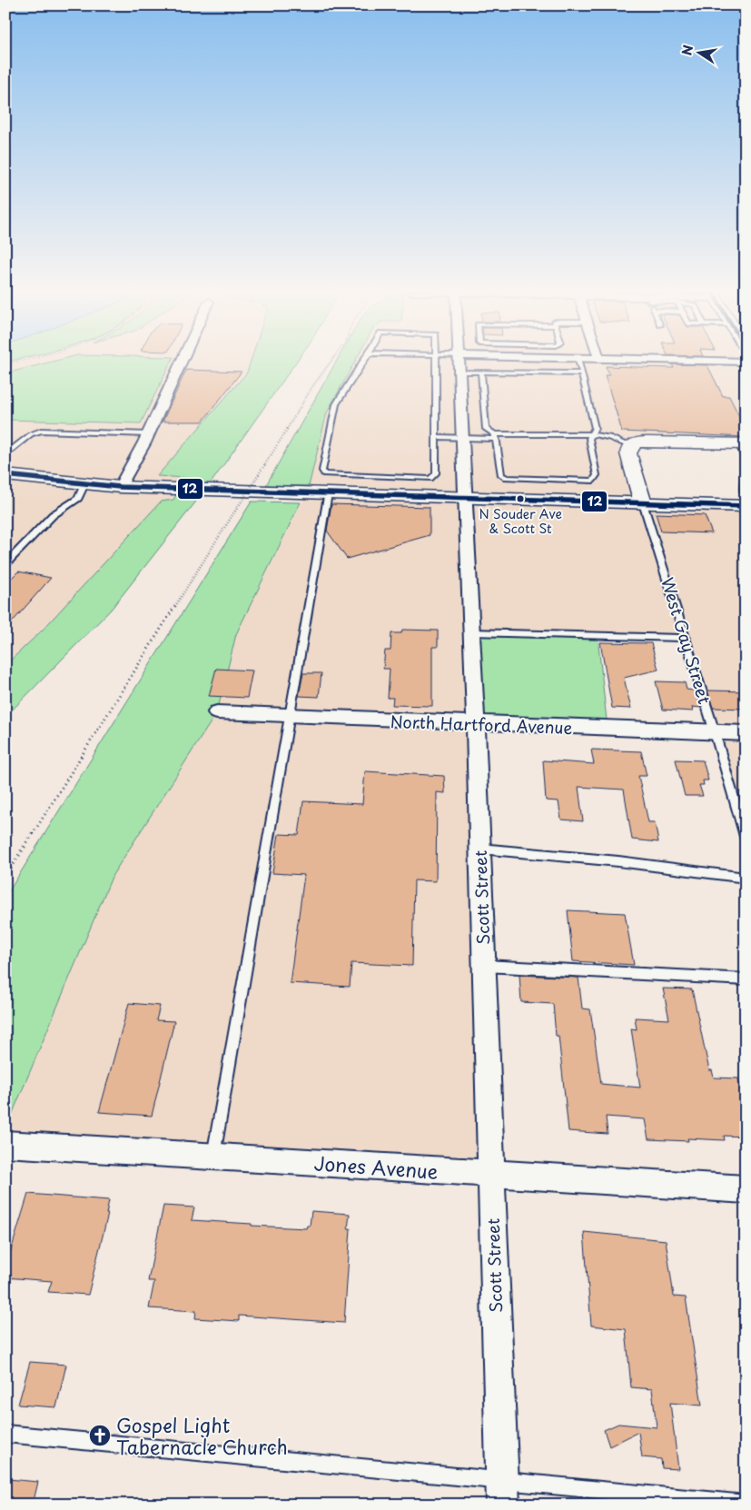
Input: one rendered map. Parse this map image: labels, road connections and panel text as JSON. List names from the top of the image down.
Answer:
{
  "streets": {
    "main road": ["West Gay Street"],
    "street": ["North Hartford Avenue", "Scott Street", "Jones Avenue"]
  },
  "crossings": [
    ["West Gay Street", "North Hartford Avenue"],
    ["North Hartford Avenue", "Scott Street"],
    ["Scott Street", "Jones Avenue"]
  ],
  "places": {
    "other": ["N Souder Ave & Scott St"],
    "church": ["Gospel Light Tabernacle Church"]
  },
  "lines": ["transit line 12"],
  "north": "left"
}
